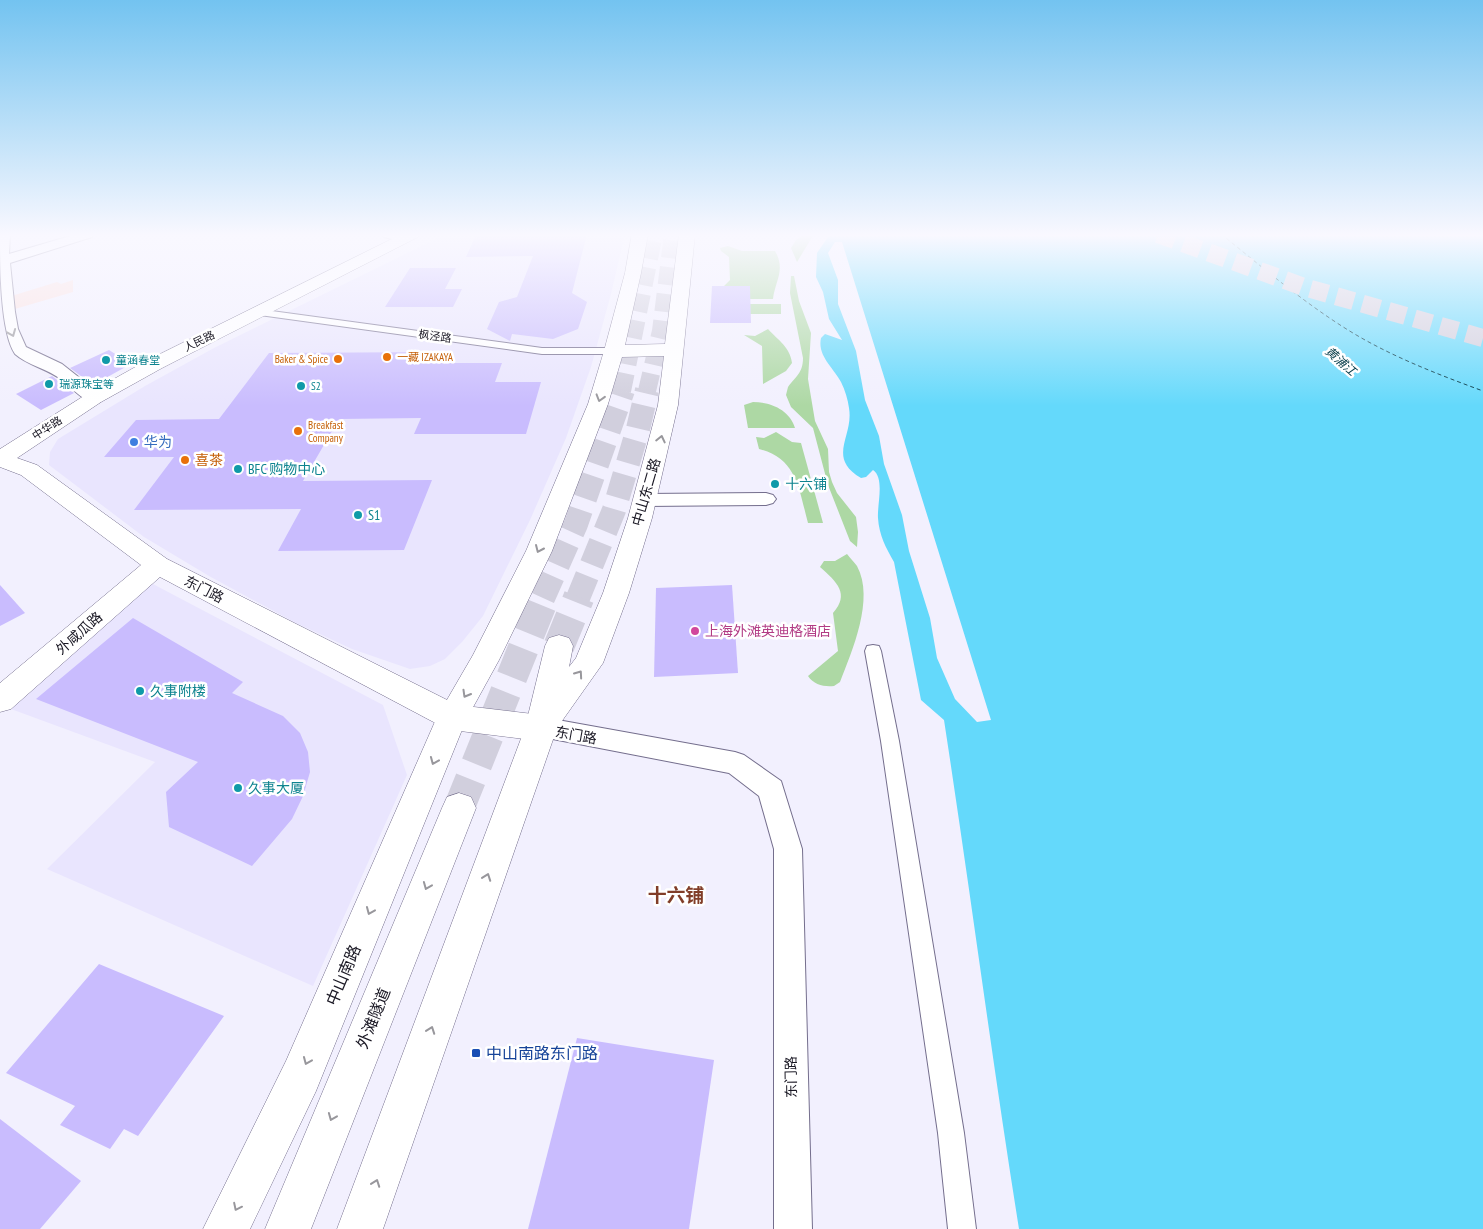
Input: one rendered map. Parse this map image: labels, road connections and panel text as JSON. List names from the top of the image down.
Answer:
{
  "streets": {
    "main road": [
      "人民路",
      "中华路",
      "中山东二路",
      "东门路",
      "外咸瓜路",
      "中山南路",
      "外滩隧道"
    ],
    "street": ["枫泾路"]
  },
  "crossings": [
    ["枫泾路", "人民路"],
    ["人民路", "中华路"],
    ["中华路", "东门路"],
    ["中山东二路", "东门路"],
    ["东门路", "外咸瓜路"],
    ["东门路", "中山南路"]
  ],
  "districts": ["十六铺"],
  "water": ["黄浦江"],
  "places": {
    "other": [
      "一藏 IZAKAYA",
      "Baker & Spice",
      "童涵春堂",
      "瑞源珠宝等",
      "S2",
      "Breakfast Company",
      "华为",
      "喜茶",
      "BFC 购物中心",
      "十六铺",
      "S1",
      "上海外滩英迪格酒店",
      "久事附楼",
      "久事大厦"
    ],
    "transit": ["中山南路东门路"]
  }
}
